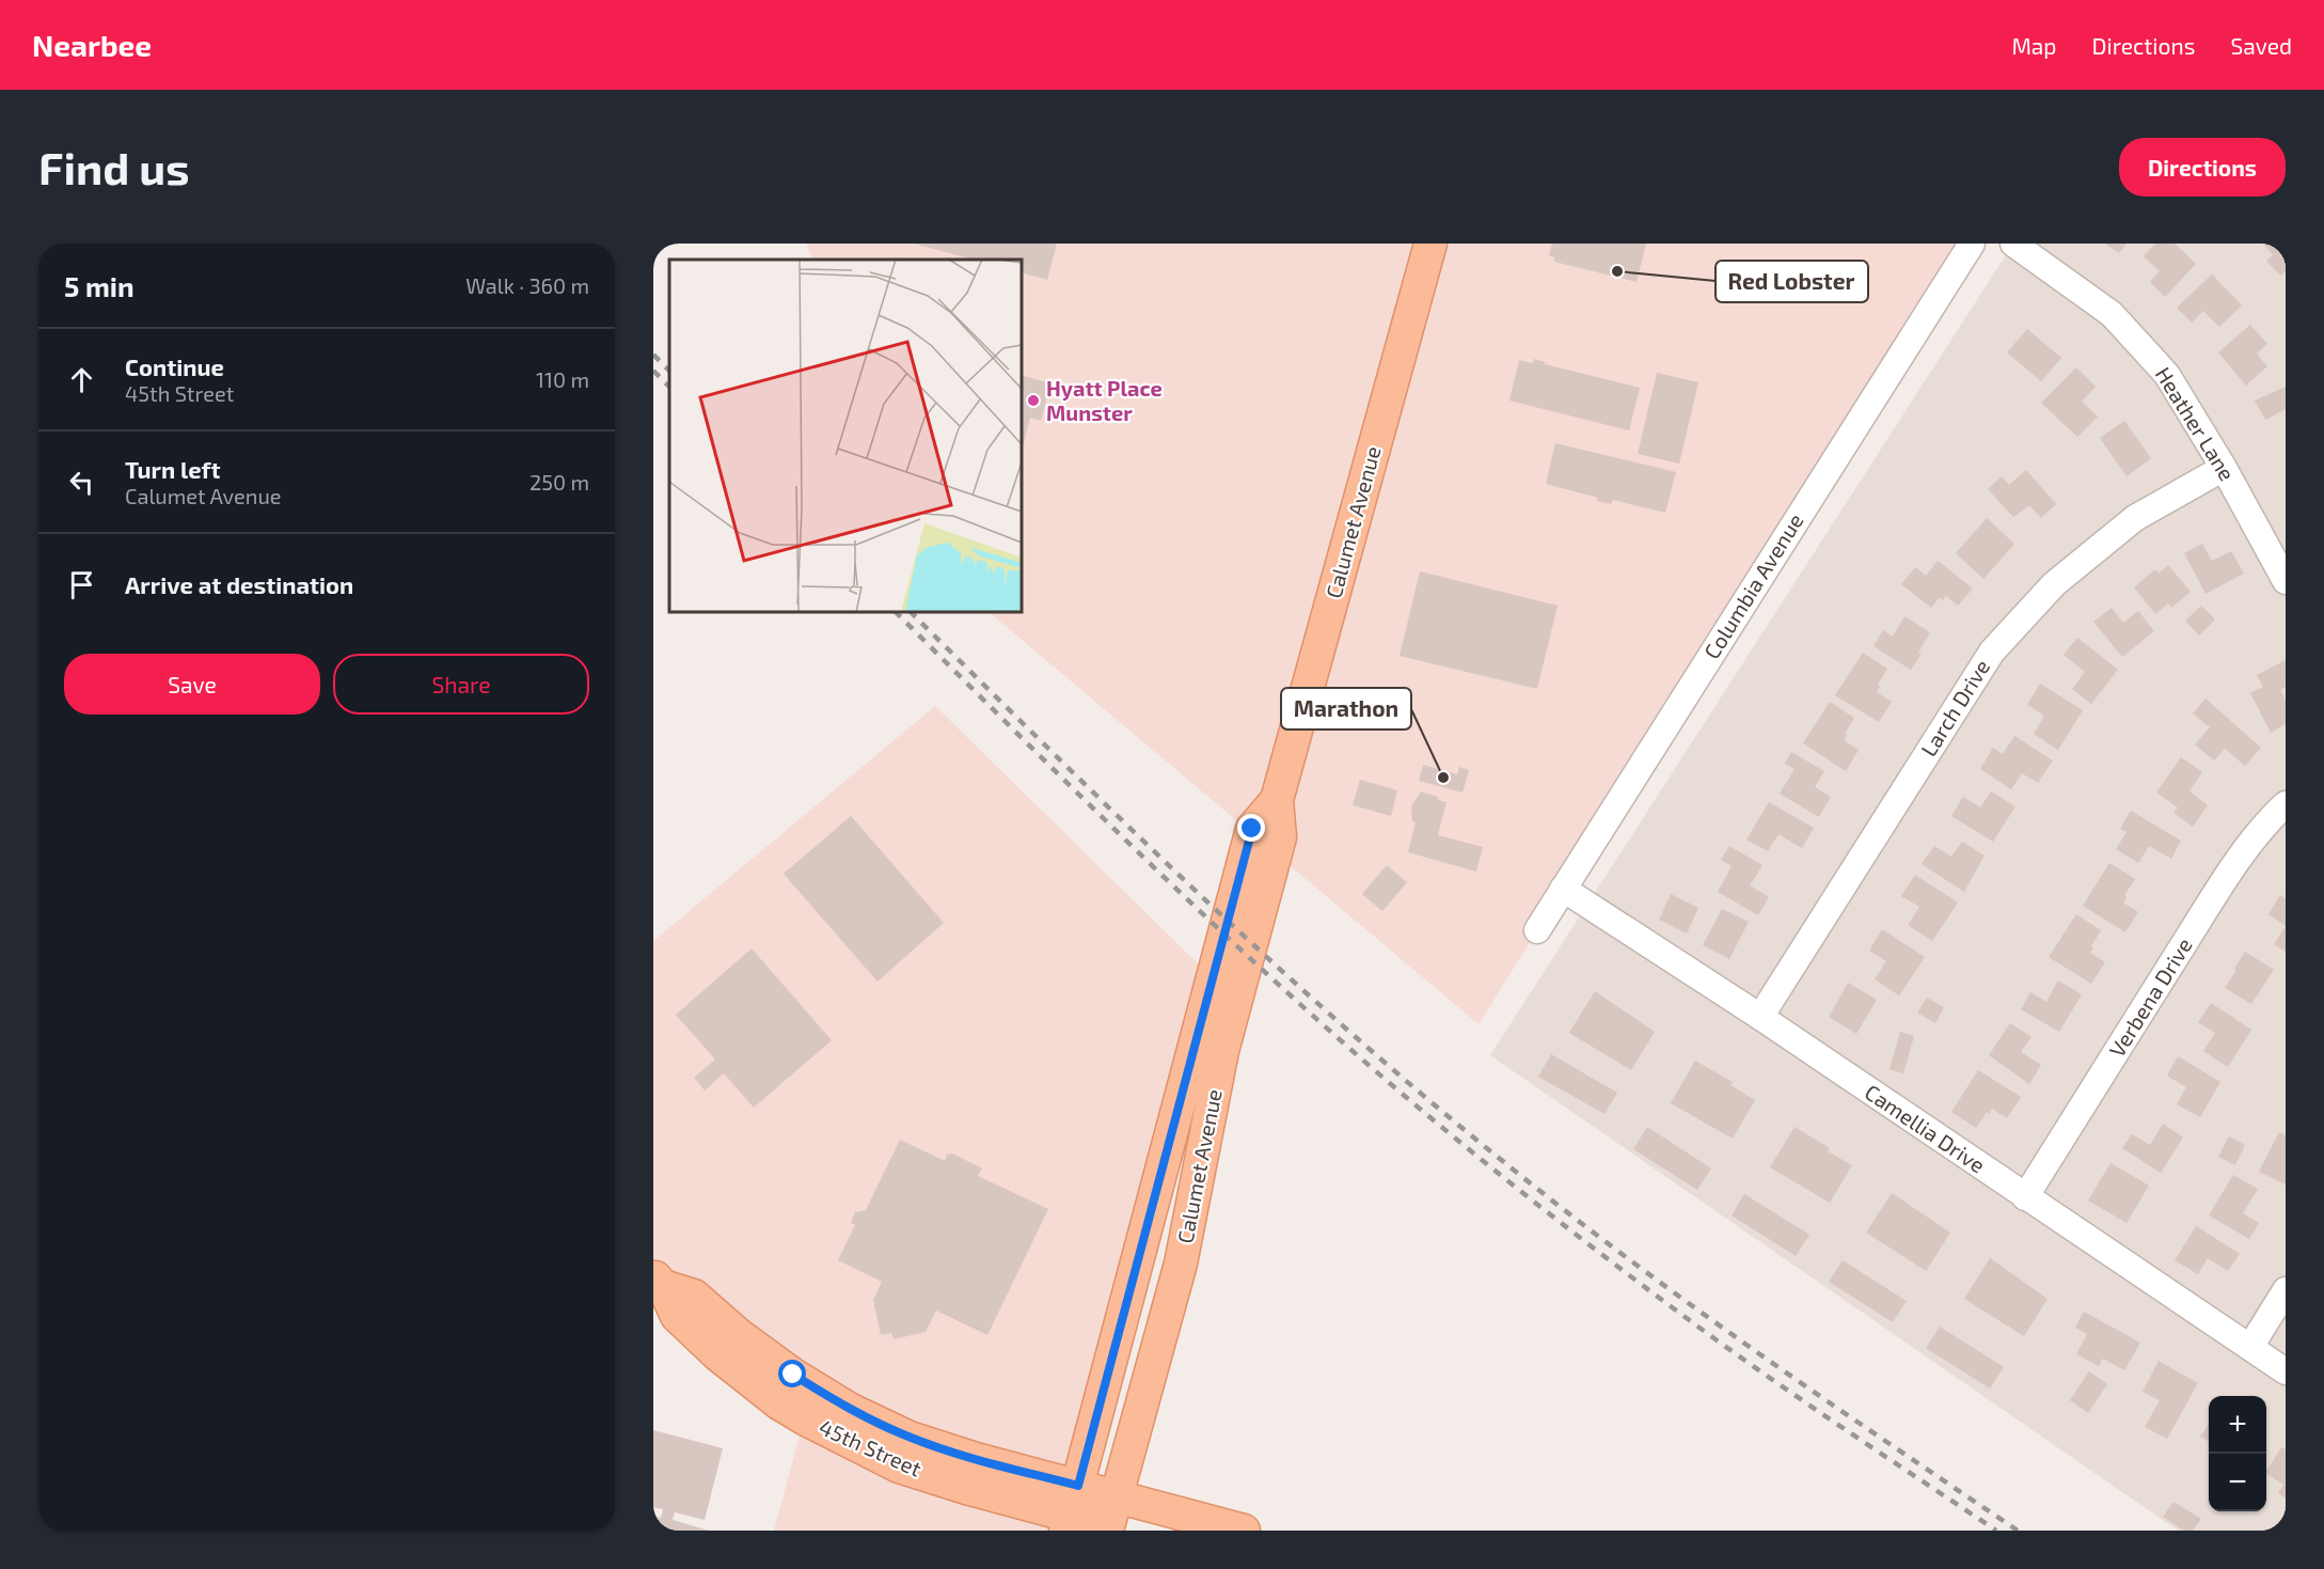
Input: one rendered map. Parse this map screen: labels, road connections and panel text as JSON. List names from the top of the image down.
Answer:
{
  "streets": {
    "main road": ["Calumet Avenue", "45th Street"],
    "street": [
      "Heather Lane",
      "Columbia Avenue",
      "Larch Drive",
      "Verbena Drive",
      "Camellia Drive"
    ]
  },
  "crossings": [
    ["Heather Lane", "Larch Drive"],
    ["Calumet Avenue", "45th Street"],
    ["Columbia Avenue", "Camellia Drive"],
    ["Larch Drive", "Camellia Drive"],
    ["Verbena Drive", "Camellia Drive"]
  ],
  "places": ["Red Lobster", "Hyatt Place Munster", "Marathon"],
  "page": {
    "header": "Nearbee",
    "nav": ["Map", "Directions", "Saved"],
    "buttons": [
      "Directions",
      ["Save", "Share"]
    ],
    "title": "Find us",
    "heading": ["5 min", "Walk · 360 m"],
    "list": [
      ["Continue", "45th Street", "110 m"],
      ["Turn left", "Calumet Avenue", "250 m"],
      "Arrive at destination"
    ],
    "map_buttons": ["+", "−"]
  }
}
